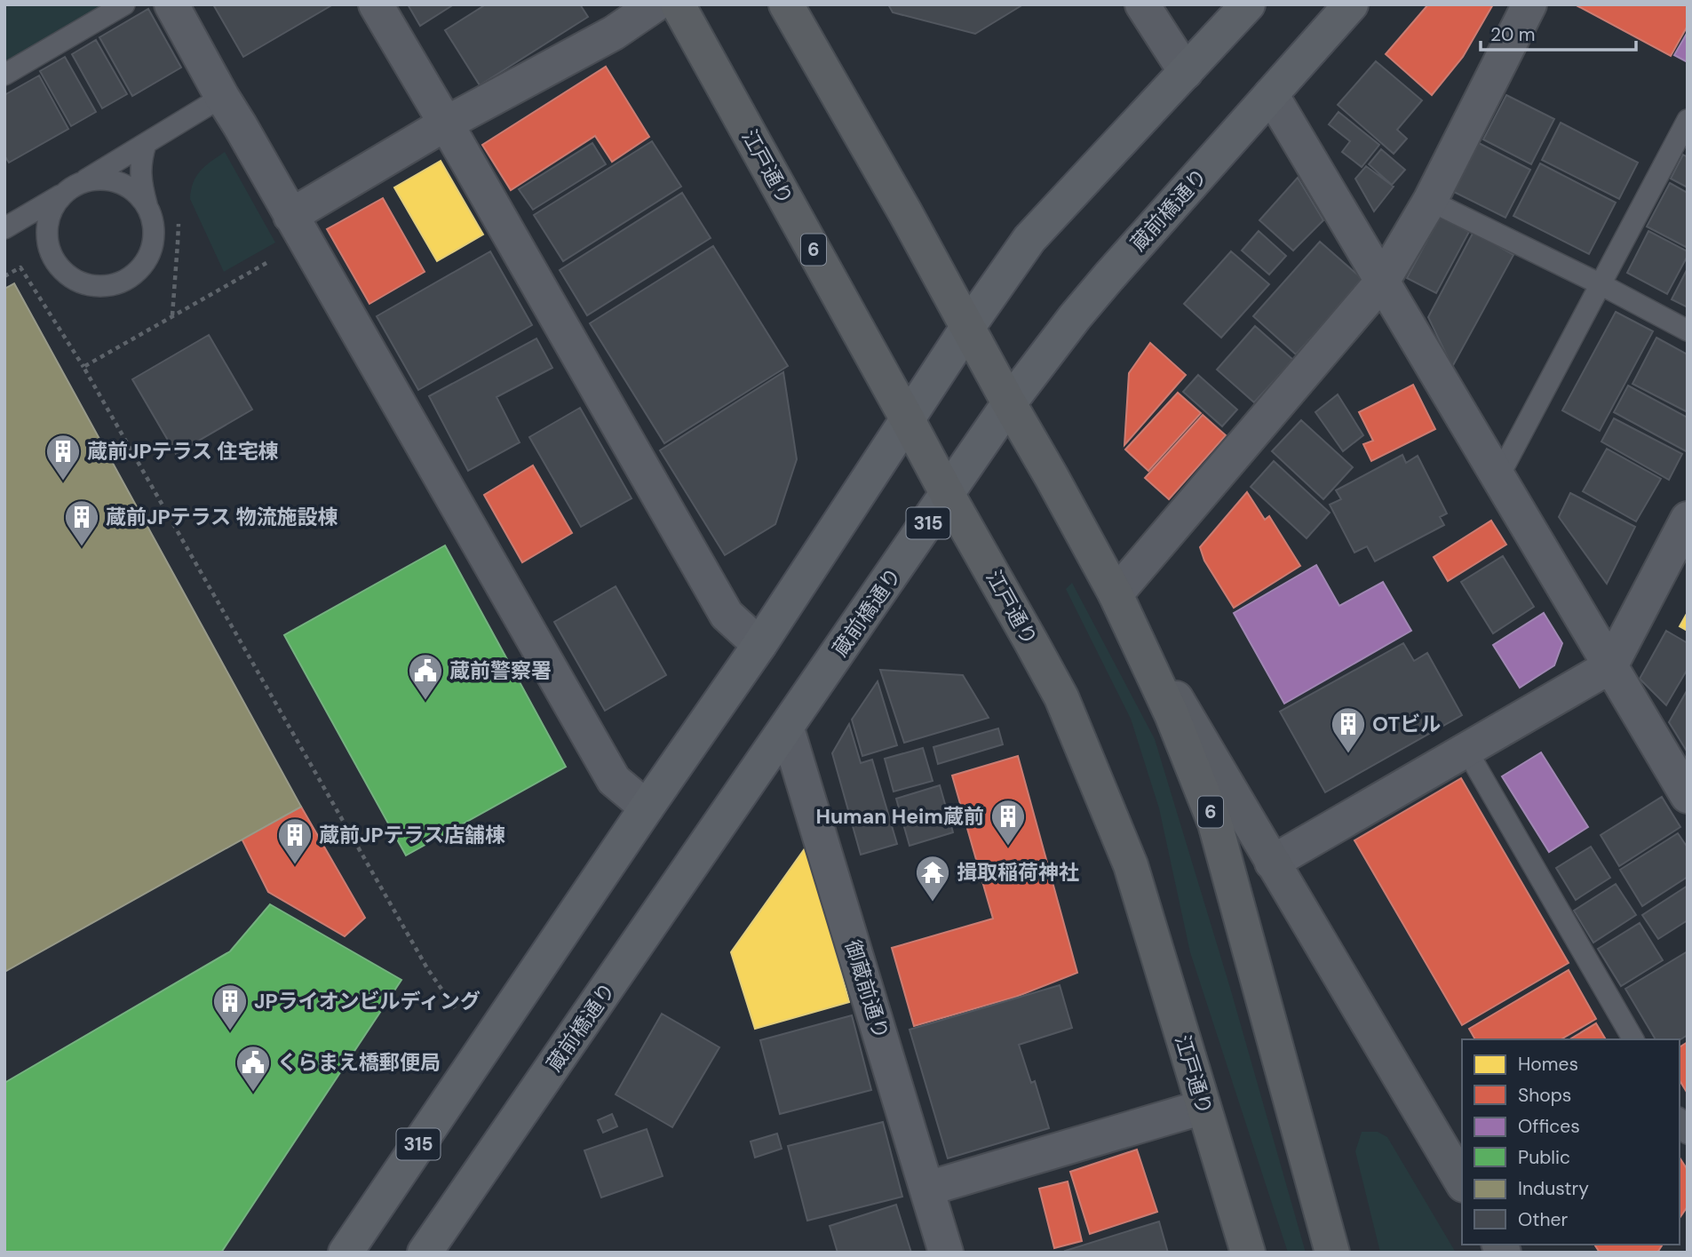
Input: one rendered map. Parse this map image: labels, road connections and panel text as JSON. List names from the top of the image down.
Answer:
{
  "streets": {
    "highway": ["江戸通り", "6"],
    "main road": ["蔵前橋通り", "315"],
    "street": ["御蔵前通り"]
  },
  "crossings": [
    ["江戸通り", "蔵前橋通り"],
    ["江戸通り", "315"],
    ["蔵前橋通り", "6"],
    ["蔵前橋通り", "御蔵前通り"],
    ["6", "315"]
  ],
  "places": {
    "building": [
      "蔵前JPテラス 住宅棟",
      "蔵前JPテラス 物流施設棟",
      "OTビル",
      "Human Heim蔵前",
      "蔵前JPテラス店舗棟",
      "JPライオンビルディング"
    ],
    "public building": ["蔵前警察署", "くらまえ橋郵便局"],
    "temple": ["揖取稲荷神社"]
  },
  "legend": [
    "Homes",
    "Shops",
    "Offices",
    "Public",
    "Industry",
    "Other"
  ],
  "scale_bar": "20 m"
}
